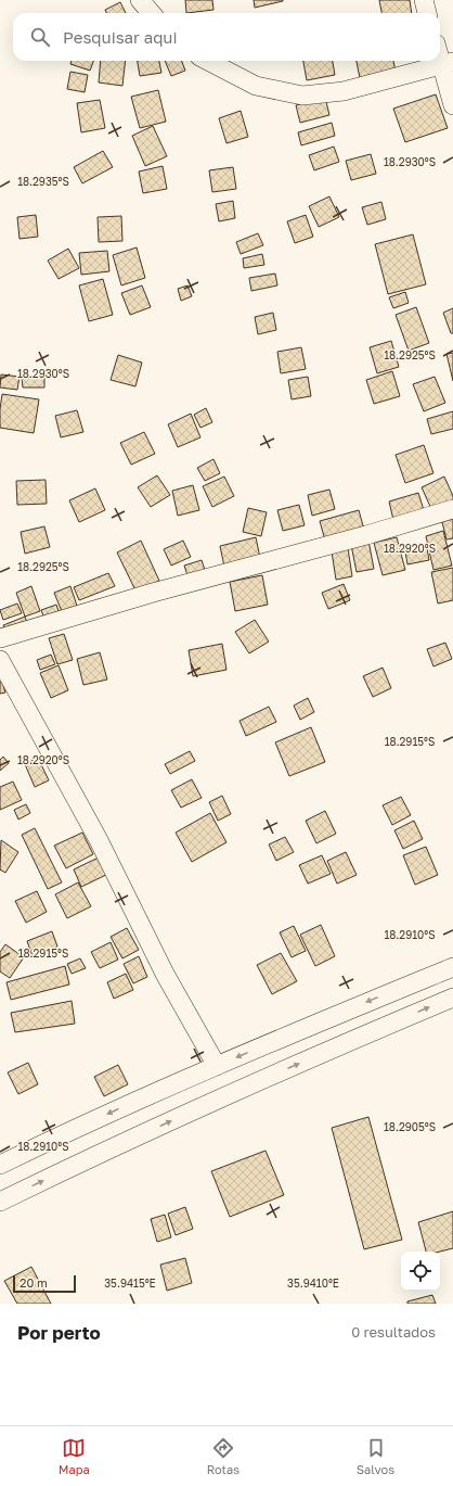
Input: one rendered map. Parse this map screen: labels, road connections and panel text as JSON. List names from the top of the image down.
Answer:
{
  "scale_bar": "20 m",
  "page": {
    "search": "Pesquisar aqui",
    "scale": "20 m",
    "heading": ["Por perto", "0 resultados"],
    "nav": ["Mapa", "Rotas", "Salvos"]
  },
  "coordinates": [
    "18.2930°S",
    "18.2935°S",
    "18.2925°S",
    "18.2920°S",
    "18.2915°S",
    "18.2910°S",
    "18.2905°S",
    "35.9415°E",
    "35.9410°E"
  ]
}
